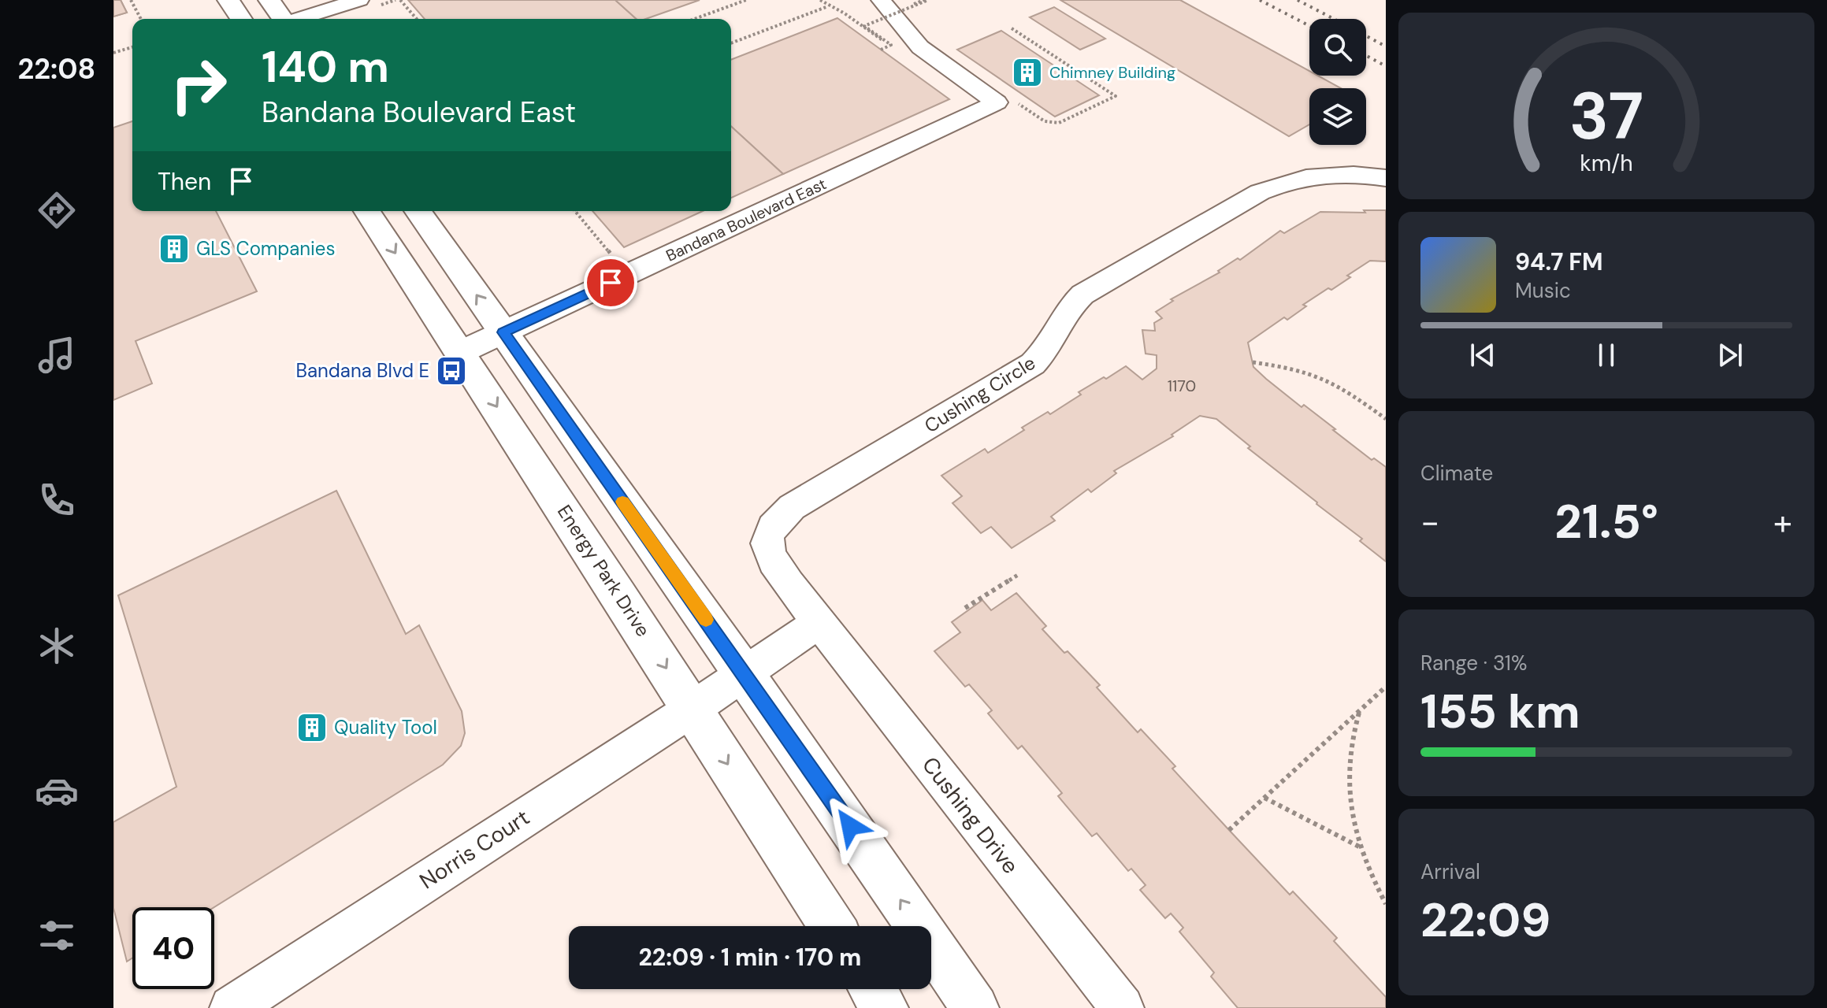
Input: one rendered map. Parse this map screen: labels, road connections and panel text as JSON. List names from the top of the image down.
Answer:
{
  "streets": {
    "street": [
      "Bandana Boulevard East",
      "Cushing Circle",
      "Energy Park Drive",
      "Cushing Drive",
      "Norris Court"
    ]
  },
  "crossings": [
    ["Bandana Boulevard East", "Energy Park Drive"],
    ["Cushing Circle", "Cushing Drive"],
    ["Energy Park Drive", "Norris Court"]
  ],
  "places": {
    "building": ["Chimney Building", "GLS Companies", "Quality Tool"],
    "bus stop": ["Bandana Blvd E"]
  },
  "house_numbers": ["1170"],
  "page": {
    "tabs": "22:08",
    "turn": ["140 m", "Bandana Boulevard East"],
    "then": "Then",
    "song": ["94.7 FM", "Music"],
    "tile": [
      "Climate",
      ["Range · 31%", "155 km"],
      ["Arrival", "22:09"]
    ],
    "heat": ["−", "21.5°", "+"],
    "limit": "40",
    "trip": "22:09 · 1 min · 170 m",
    "gauge": ["37", "km/h"]
  }
}
